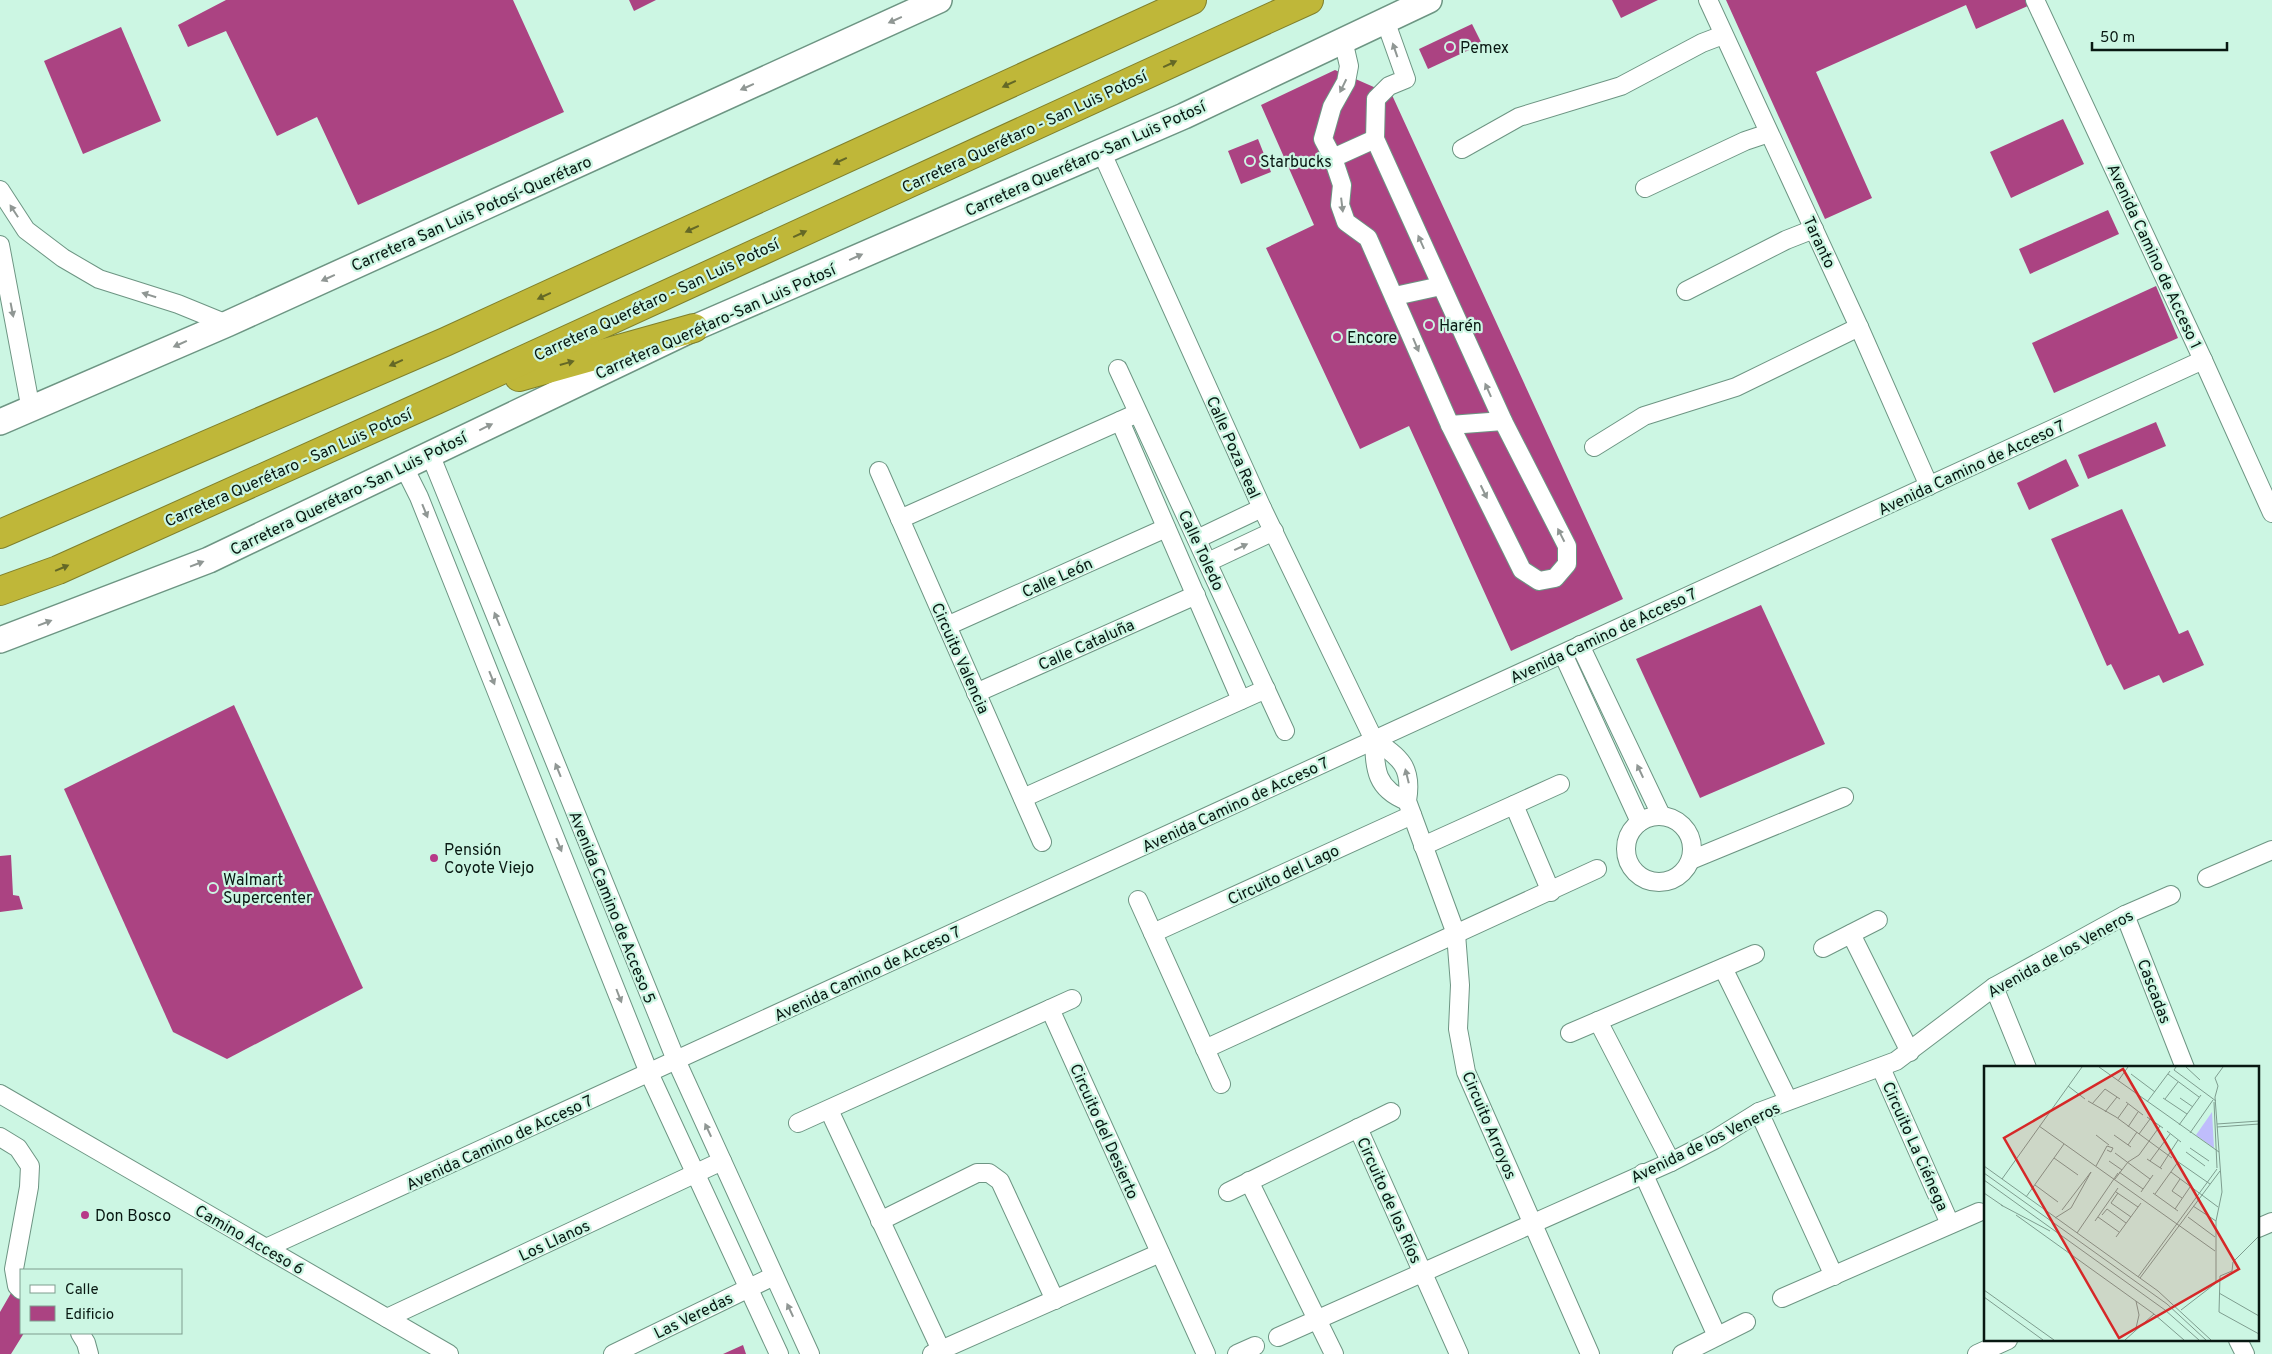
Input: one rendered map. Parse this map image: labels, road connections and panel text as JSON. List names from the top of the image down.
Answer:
{
  "streets": {
    "highway": ["Carretera Querétaro - San Luis Potosí"],
    "main road": ["Carretera Querétaro-San Luis Potosí", "Carretera San Luis Potosí-Querétaro"],
    "street": [
      "Taranto",
      "Avenida Camino de Acceso 1",
      "Calle Poza Real",
      "Avenida Camino de Acceso 7",
      "Calle Toledo",
      "Calle León",
      "Calle Cataluña",
      "Circuito Valencia",
      "Circuito del Lago",
      "Avenida Camino de Acceso 5",
      "Avenida de los Veneros",
      "Cascadas",
      "Circuito Arroyos",
      "Circuito del Desierto",
      "Circuito La Ciénega",
      "Circuito de los Ríos",
      "Camino Acceso 6",
      "Los Llanos",
      "Las Veredas"
    ]
  },
  "crossings": [
    ["Carretera Querétaro-San Luis Potosí", "Calle Poza Real"],
    ["Carretera Querétaro-San Luis Potosí", "Avenida Camino de Acceso 5"],
    ["Taranto", "Avenida Camino de Acceso 7"],
    ["Avenida Camino de Acceso 1", "Avenida Camino de Acceso 7"],
    ["Calle Poza Real", "Avenida Camino de Acceso 7"],
    ["Calle Poza Real", "Circuito Arroyos"],
    ["Avenida Camino de Acceso 7", "Avenida Camino de Acceso 5"],
    ["Avenida Camino de Acceso 7", "Circuito Arroyos"],
    ["Avenida Camino de Acceso 7", "Camino Acceso 6"],
    ["Calle Toledo", "Calle León"],
    ["Calle Toledo", "Calle Cataluña"],
    ["Calle León", "Circuito Valencia"],
    ["Calle Cataluña", "Circuito Valencia"],
    ["Circuito del Lago", "Circuito Arroyos"],
    ["Avenida Camino de Acceso 5", "Los Llanos"],
    ["Avenida Camino de Acceso 5", "Las Veredas"],
    ["Avenida de los Veneros", "Cascadas"],
    ["Avenida de los Veneros", "Circuito Arroyos"],
    ["Avenida de los Veneros", "Circuito La Ciénega"],
    ["Avenida de los Veneros", "Circuito de los Ríos"],
    ["Camino Acceso 6", "Los Llanos"]
  ],
  "one_way": ["Carretera Querétaro-San Luis Potosí", "Carretera San Luis Potosí-Querétaro"],
  "places": [
    "Pemex",
    "Starbucks",
    "Harén",
    "Encore",
    "Pensión Coyote Viejo",
    "Walmart Supercenter",
    "Don Bosco"
  ],
  "legend": ["Calle", "Edificio"],
  "scale_bar": "50 m"
}
